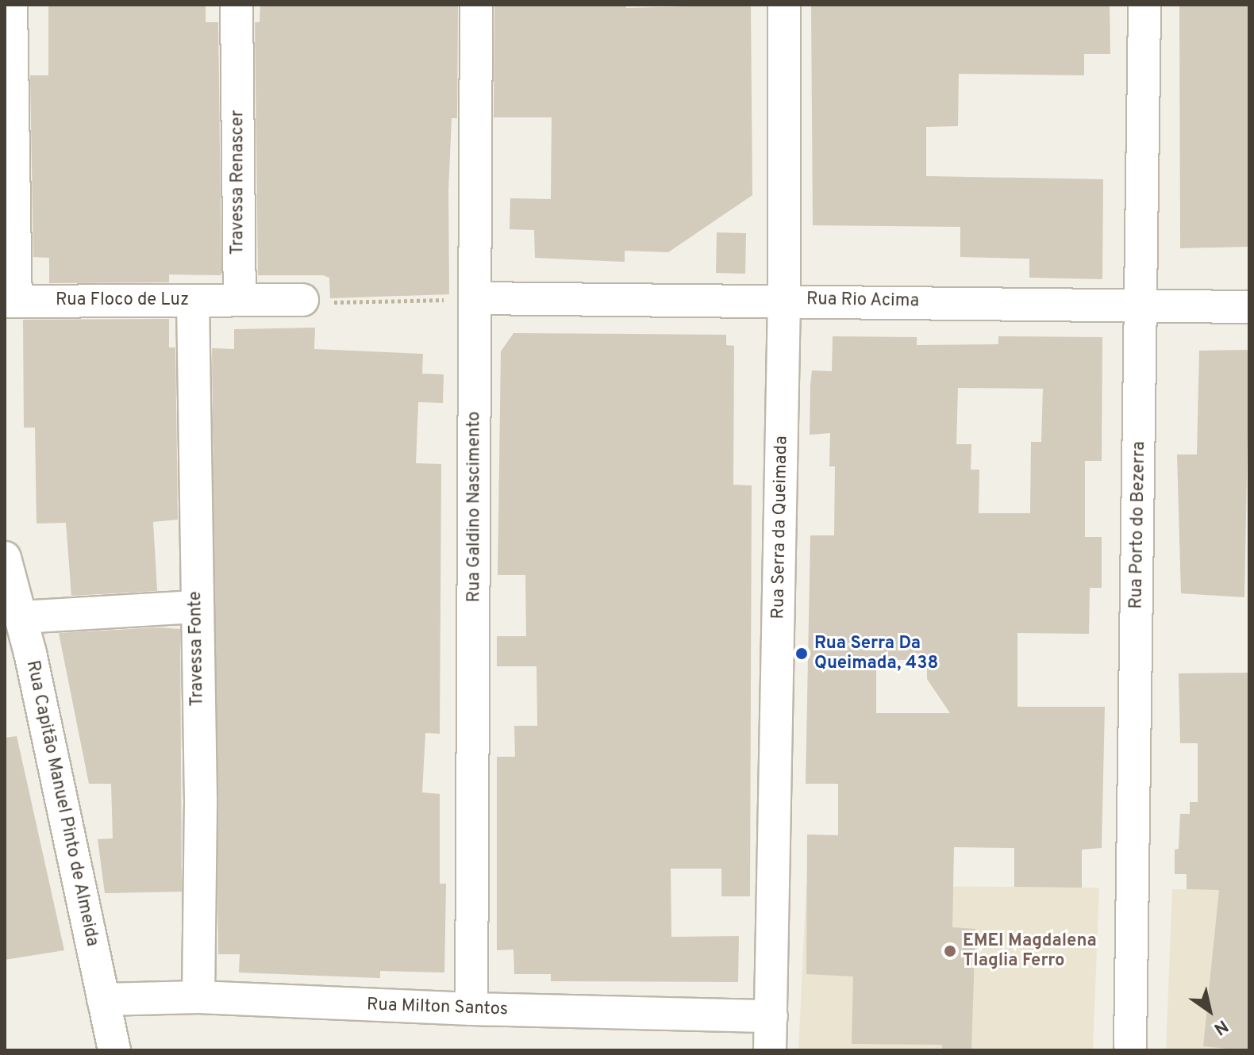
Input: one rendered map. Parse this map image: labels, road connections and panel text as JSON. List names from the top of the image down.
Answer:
{
  "streets": {
    "street": [
      "Travessa Renascer",
      "Rua Floco de Luz",
      "Rua Rio Acima",
      "Rua Galdino Nascimento",
      "Rua Porto do Bezerra",
      "Rua Serra da Queimada",
      "Travessa Fonte",
      "Rua Capitão Manuel Pinto de Almeida",
      "Rua Milton Santos"
    ]
  },
  "crossings": [
    ["Travessa Renascer", "Rua Floco de Luz"],
    ["Rua Floco de Luz", "Travessa Fonte"],
    ["Rua Rio Acima", "Rua Galdino Nascimento"],
    ["Rua Rio Acima", "Rua Porto do Bezerra"],
    ["Rua Rio Acima", "Rua Serra da Queimada"],
    ["Rua Galdino Nascimento", "Rua Milton Santos"],
    ["Rua Serra da Queimada", "Rua Milton Santos"],
    ["Travessa Fonte", "Rua Milton Santos"],
    ["Rua Capitão Manuel Pinto de Almeida", "Rua Milton Santos"]
  ],
  "places": ["Rua Serra Da Queimada, 438", "EMEI Magdalena Tlaglia Ferro"],
  "north": "bottom right"
}
